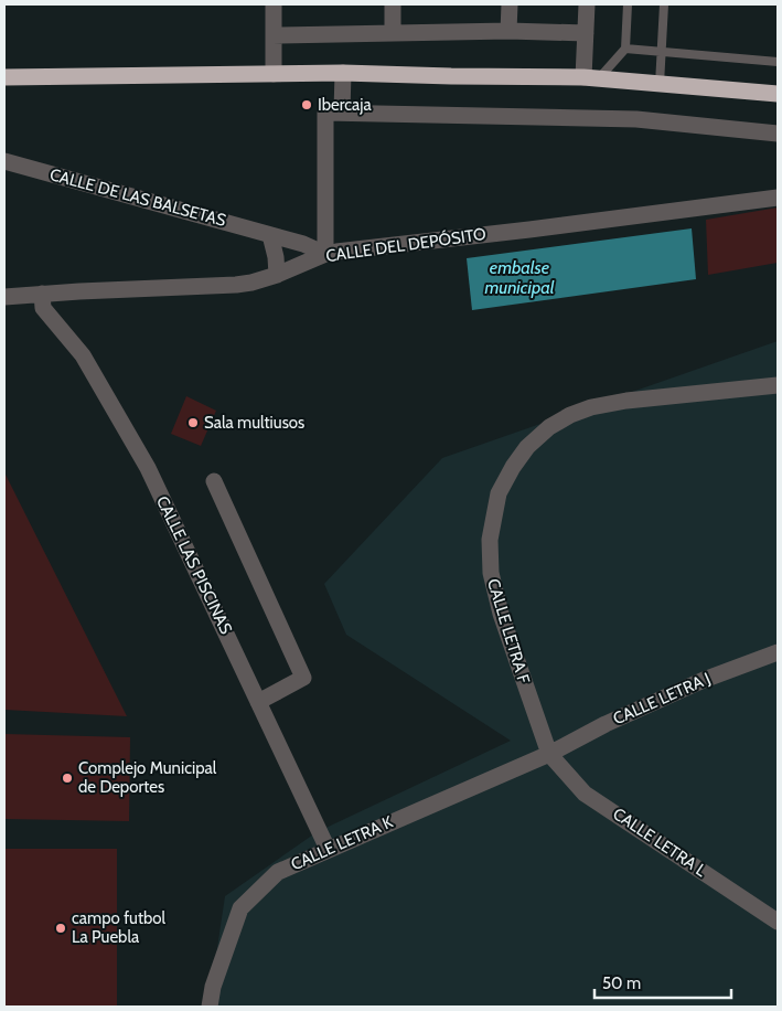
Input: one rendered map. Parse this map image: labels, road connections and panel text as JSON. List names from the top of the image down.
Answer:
{
  "streets": {
    "street": [
      "CALLE DE LAS BALSETAS",
      "CALLE DEL DEPÓSITO",
      "CALLE LAS PISCINAS",
      "CALLE LETRA F",
      "CALLE LETRA J",
      "CALLE LETRA L",
      "CALLE LETRA K"
    ]
  },
  "crossings": [
    ["CALLE DE LAS BALSETAS", "CALLE DEL DEPÓSITO"],
    ["CALLE DEL DEPÓSITO", "CALLE LAS PISCINAS"],
    ["CALLE LAS PISCINAS", "CALLE LETRA K"],
    ["CALLE LETRA F", "CALLE LETRA J"],
    ["CALLE LETRA F", "CALLE LETRA L"],
    ["CALLE LETRA F", "CALLE LETRA K"],
    ["CALLE LETRA J", "CALLE LETRA L"],
    ["CALLE LETRA J", "CALLE LETRA K"],
    ["CALLE LETRA L", "CALLE LETRA K"]
  ],
  "water": ["embalse municipal"],
  "places": [
    "Ibercaja",
    "Sala multiusos",
    "Complejo Municipal de Deportes",
    "campo futbol La Puebla"
  ],
  "scale_bar": "50 m"
}
